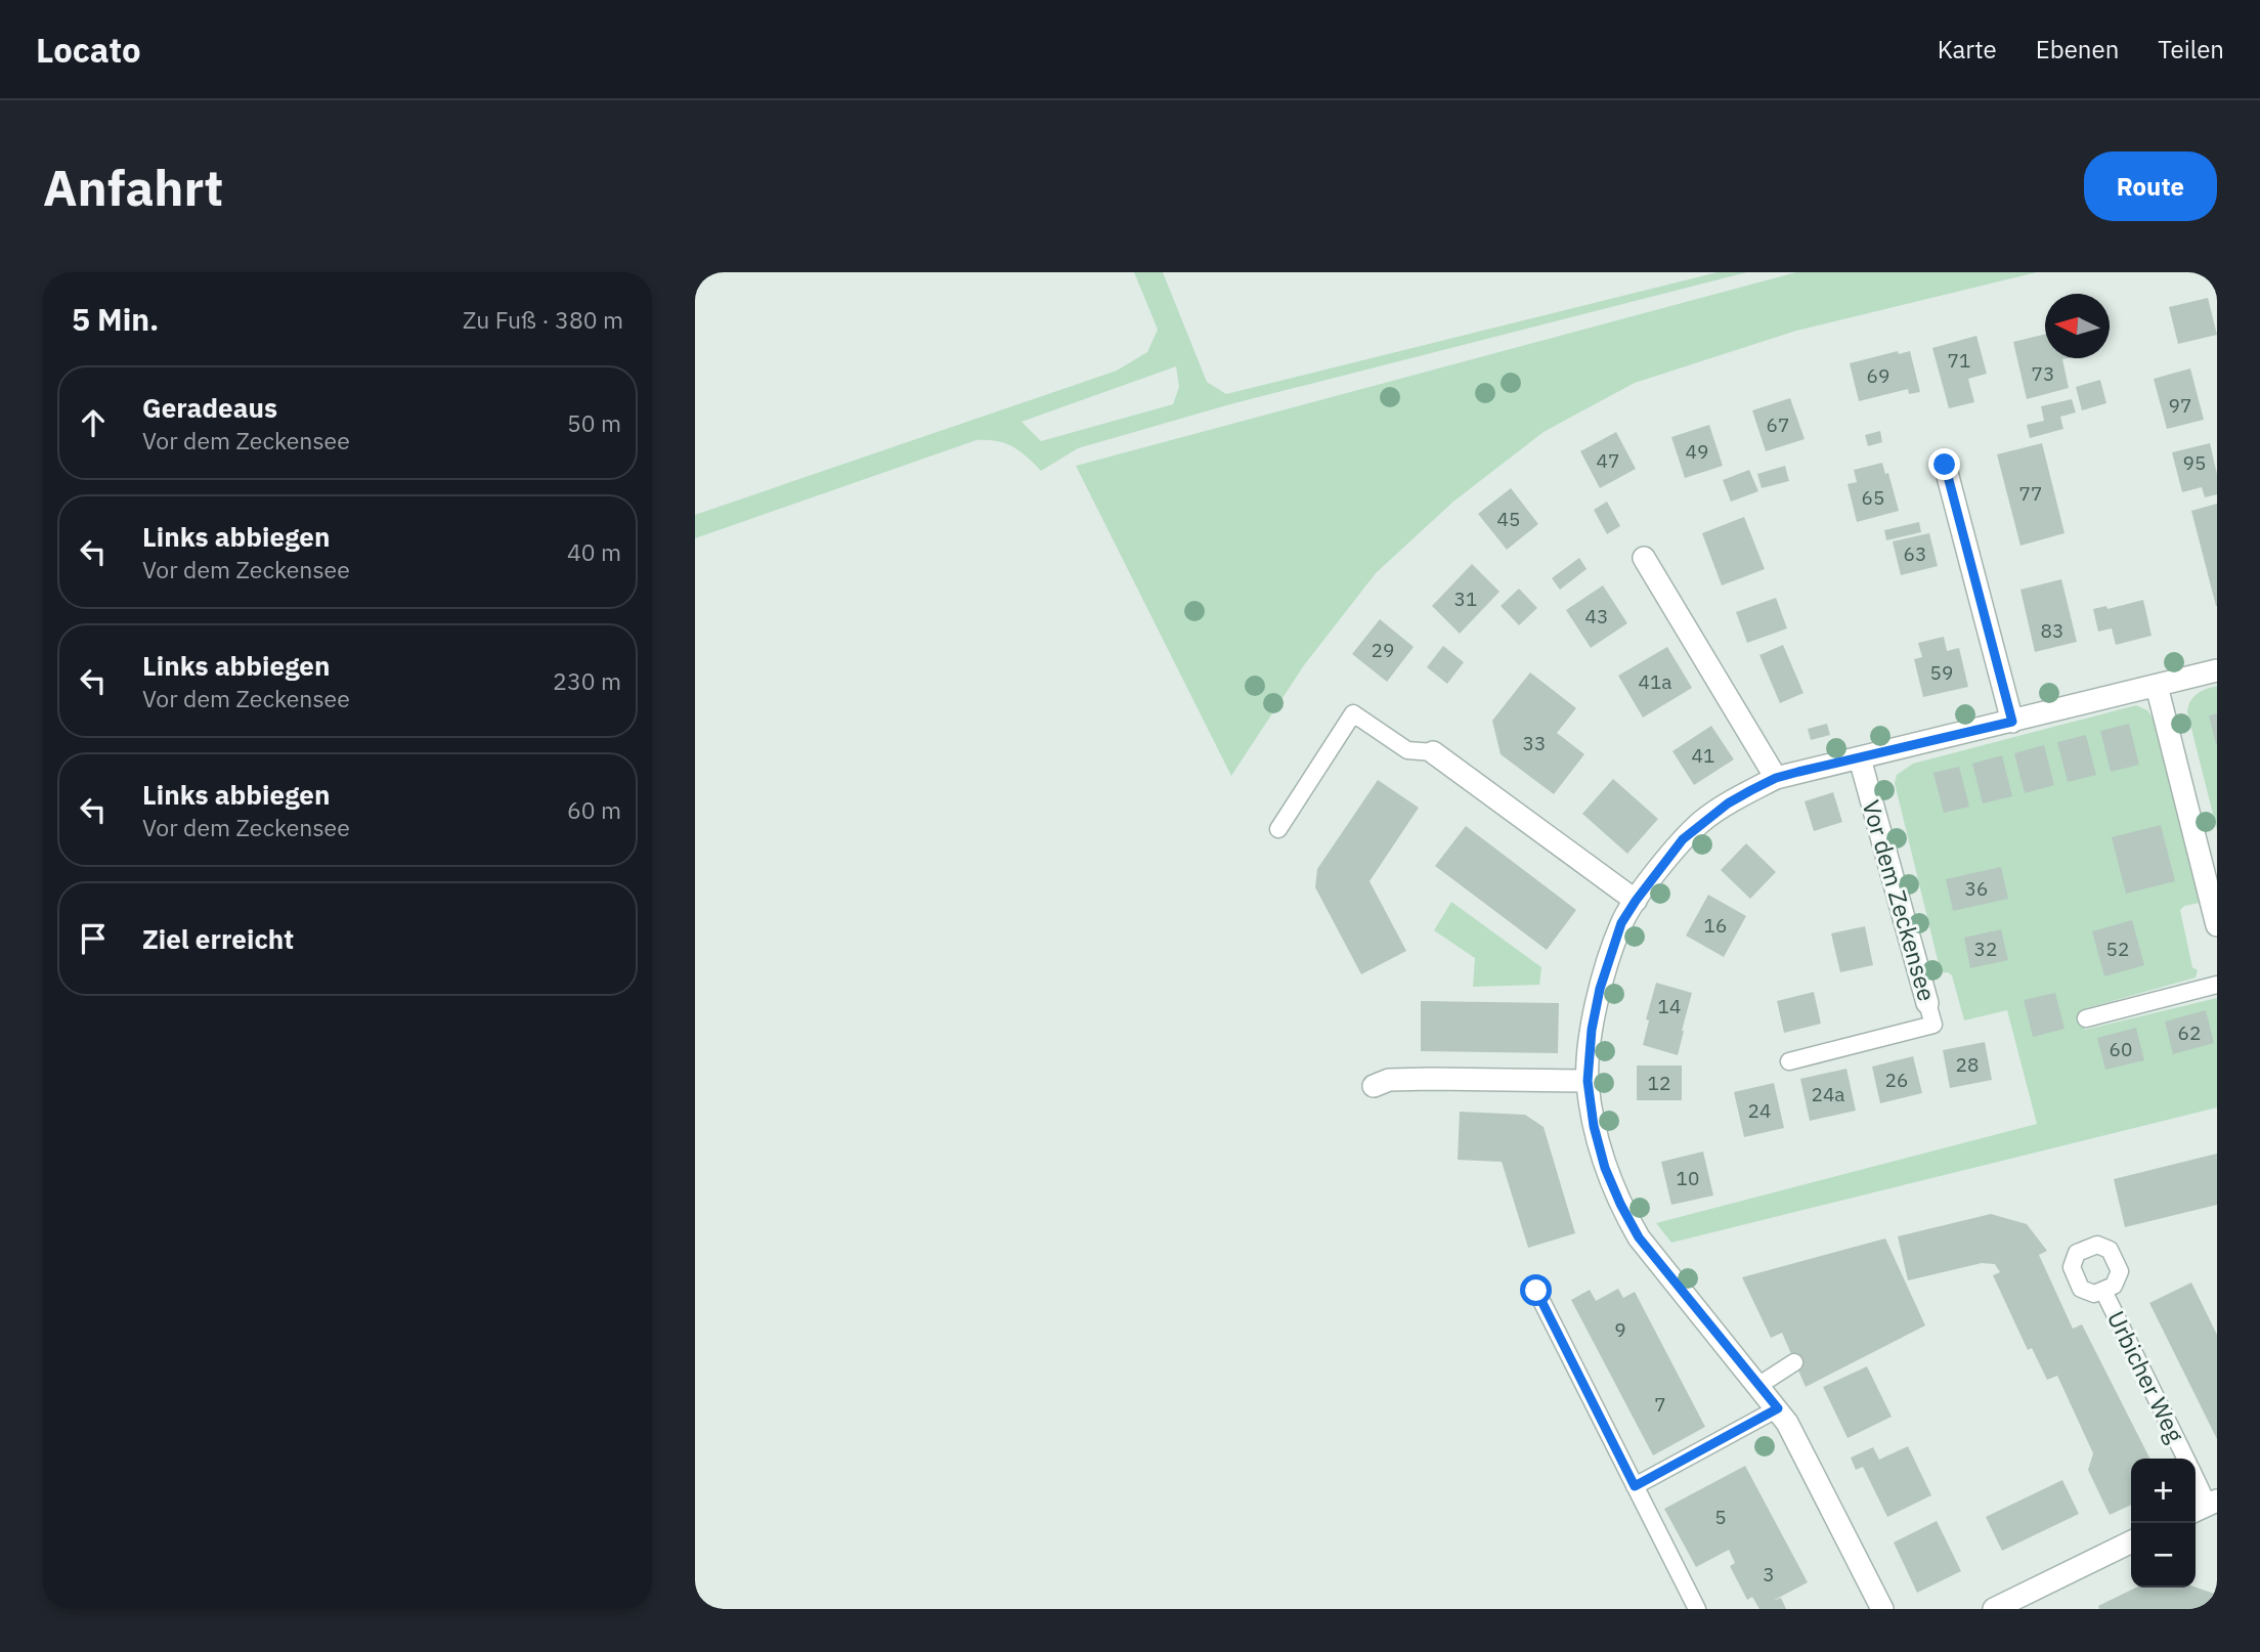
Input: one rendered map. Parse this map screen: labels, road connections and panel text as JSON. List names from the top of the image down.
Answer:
{
  "streets": {
    "street": ["Vor dem Zeckensee"],
    "lane": ["Urbicher Weg"]
  },
  "house_numbers": [
    "71",
    "73",
    "69",
    "97",
    "67",
    "49",
    "47",
    "95",
    "77",
    "65",
    "45",
    "63",
    "31",
    "43",
    "83",
    "29",
    "59",
    "41a",
    "33",
    "41",
    "36",
    "16",
    "32",
    "52",
    "14",
    "62",
    "60",
    "28",
    "26",
    "12",
    "24a",
    "24",
    "10",
    "9",
    "7",
    "5",
    "3"
  ],
  "north": "left",
  "page": {
    "header": "Locato",
    "nav": ["Karte", "Ebenen", "Teilen"],
    "buttons": "Route",
    "title": "Anfahrt",
    "heading": ["5 Min.", "Zu Fuß · 380 m"],
    "list": [
      ["Geradeaus", "Vor dem Zeckensee", "50 m"],
      ["Links abbiegen", "Vor dem Zeckensee", "40 m"],
      ["Links abbiegen", "Vor dem Zeckensee", "230 m"],
      ["Links abbiegen", "Vor dem Zeckensee", "60 m"],
      "Ziel erreicht"
    ],
    "map_buttons": ["+", "−"]
  }
}
